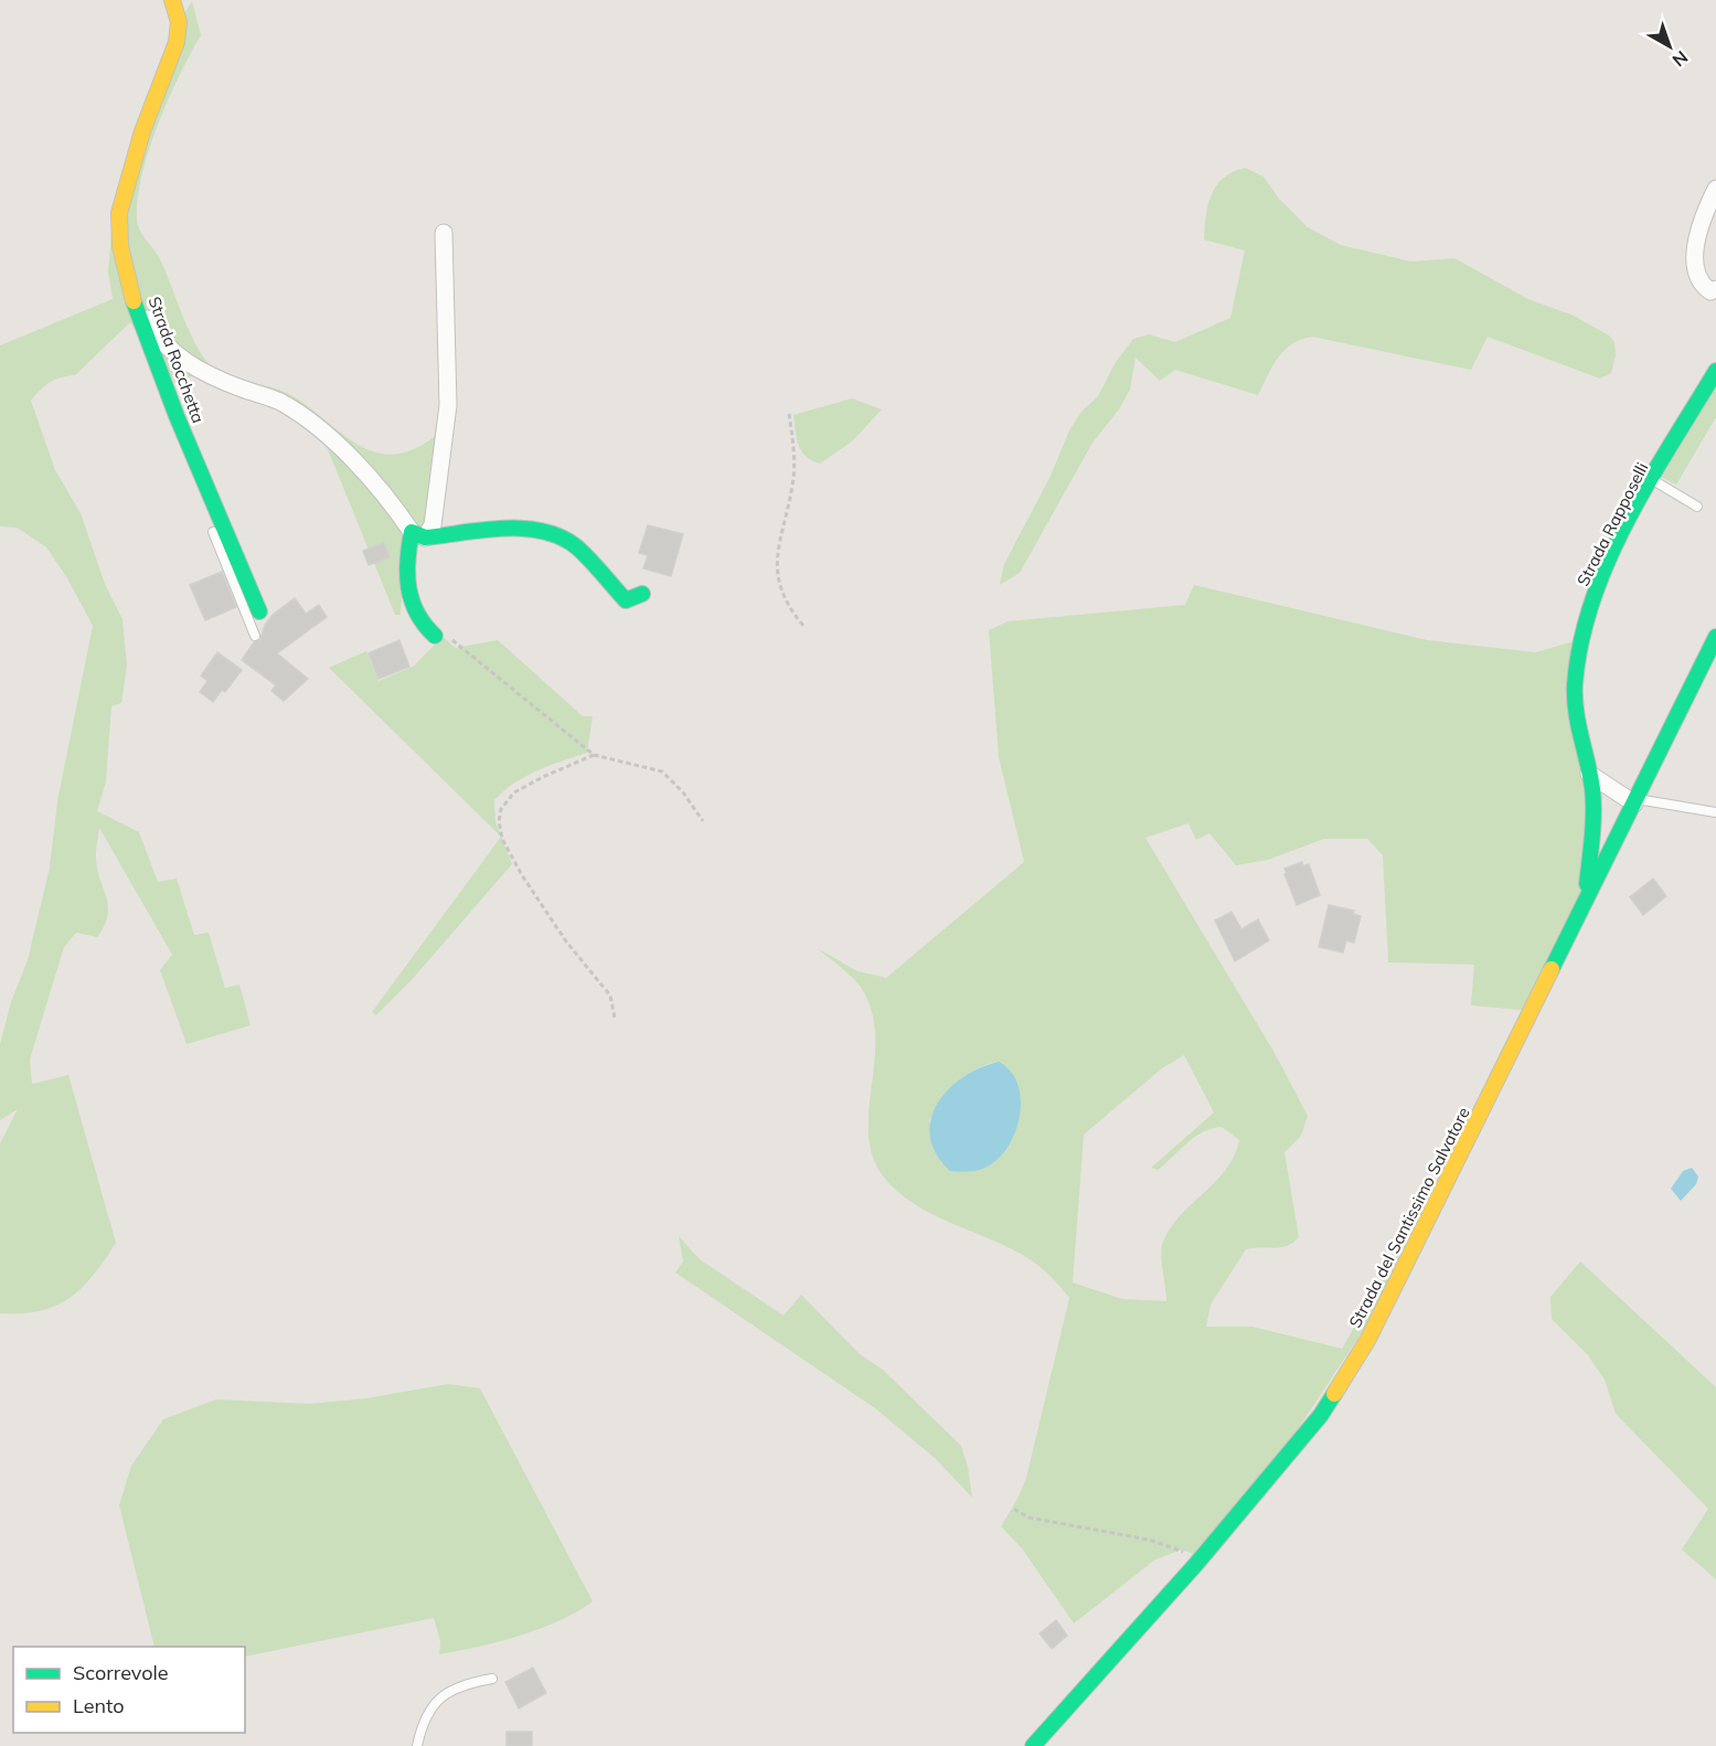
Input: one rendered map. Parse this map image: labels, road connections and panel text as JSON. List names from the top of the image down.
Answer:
{
  "streets": {
    "street": ["Strada Rocchetta", "Strada Rapposelli", "Strada del Santissimo Salvatore"]
  },
  "crossings": [
    ["Strada Rapposelli", "Strada del Santissimo Salvatore"]
  ],
  "legend": ["Scorrevole", "Lento"],
  "north": "bottom right"
}
